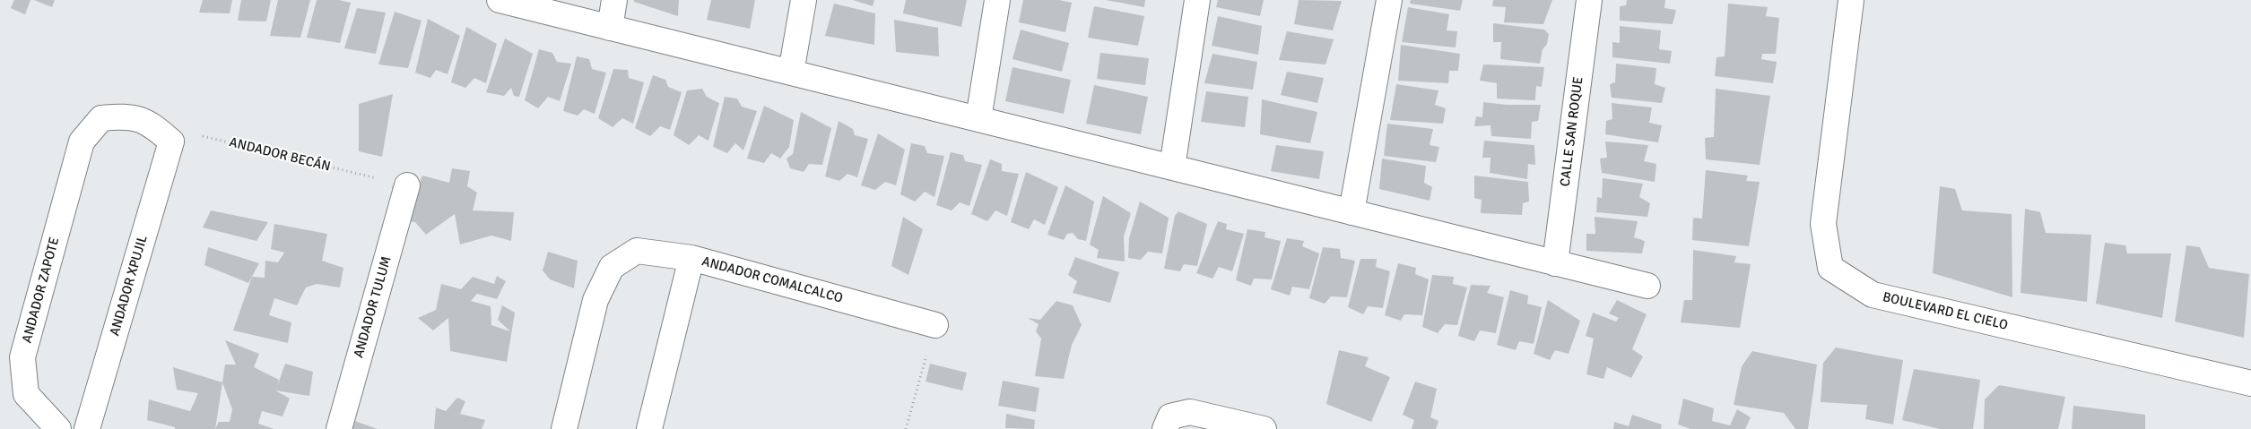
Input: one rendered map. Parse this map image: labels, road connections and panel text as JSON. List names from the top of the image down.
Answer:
{
  "streets": {
    "street": [
      "CALLE SAN ROQUE",
      "ANDADOR COMALCALCO",
      "ANDADOR XPUJIL",
      "ANDADOR ZAPOTE",
      "ANDADOR TULUM",
      "BOULEVARD EL CIELO"
    ],
    "path": ["ANDADOR BECÁN"]
  },
  "crossings": [
    ["ANDADOR BECÁN", "ANDADOR XPUJIL"],
    ["ANDADOR BECÁN", "ANDADOR ZAPOTE"],
    ["ANDADOR BECÁN", "ANDADOR TULUM"],
    ["ANDADOR XPUJIL", "ANDADOR ZAPOTE"]
  ]
}
